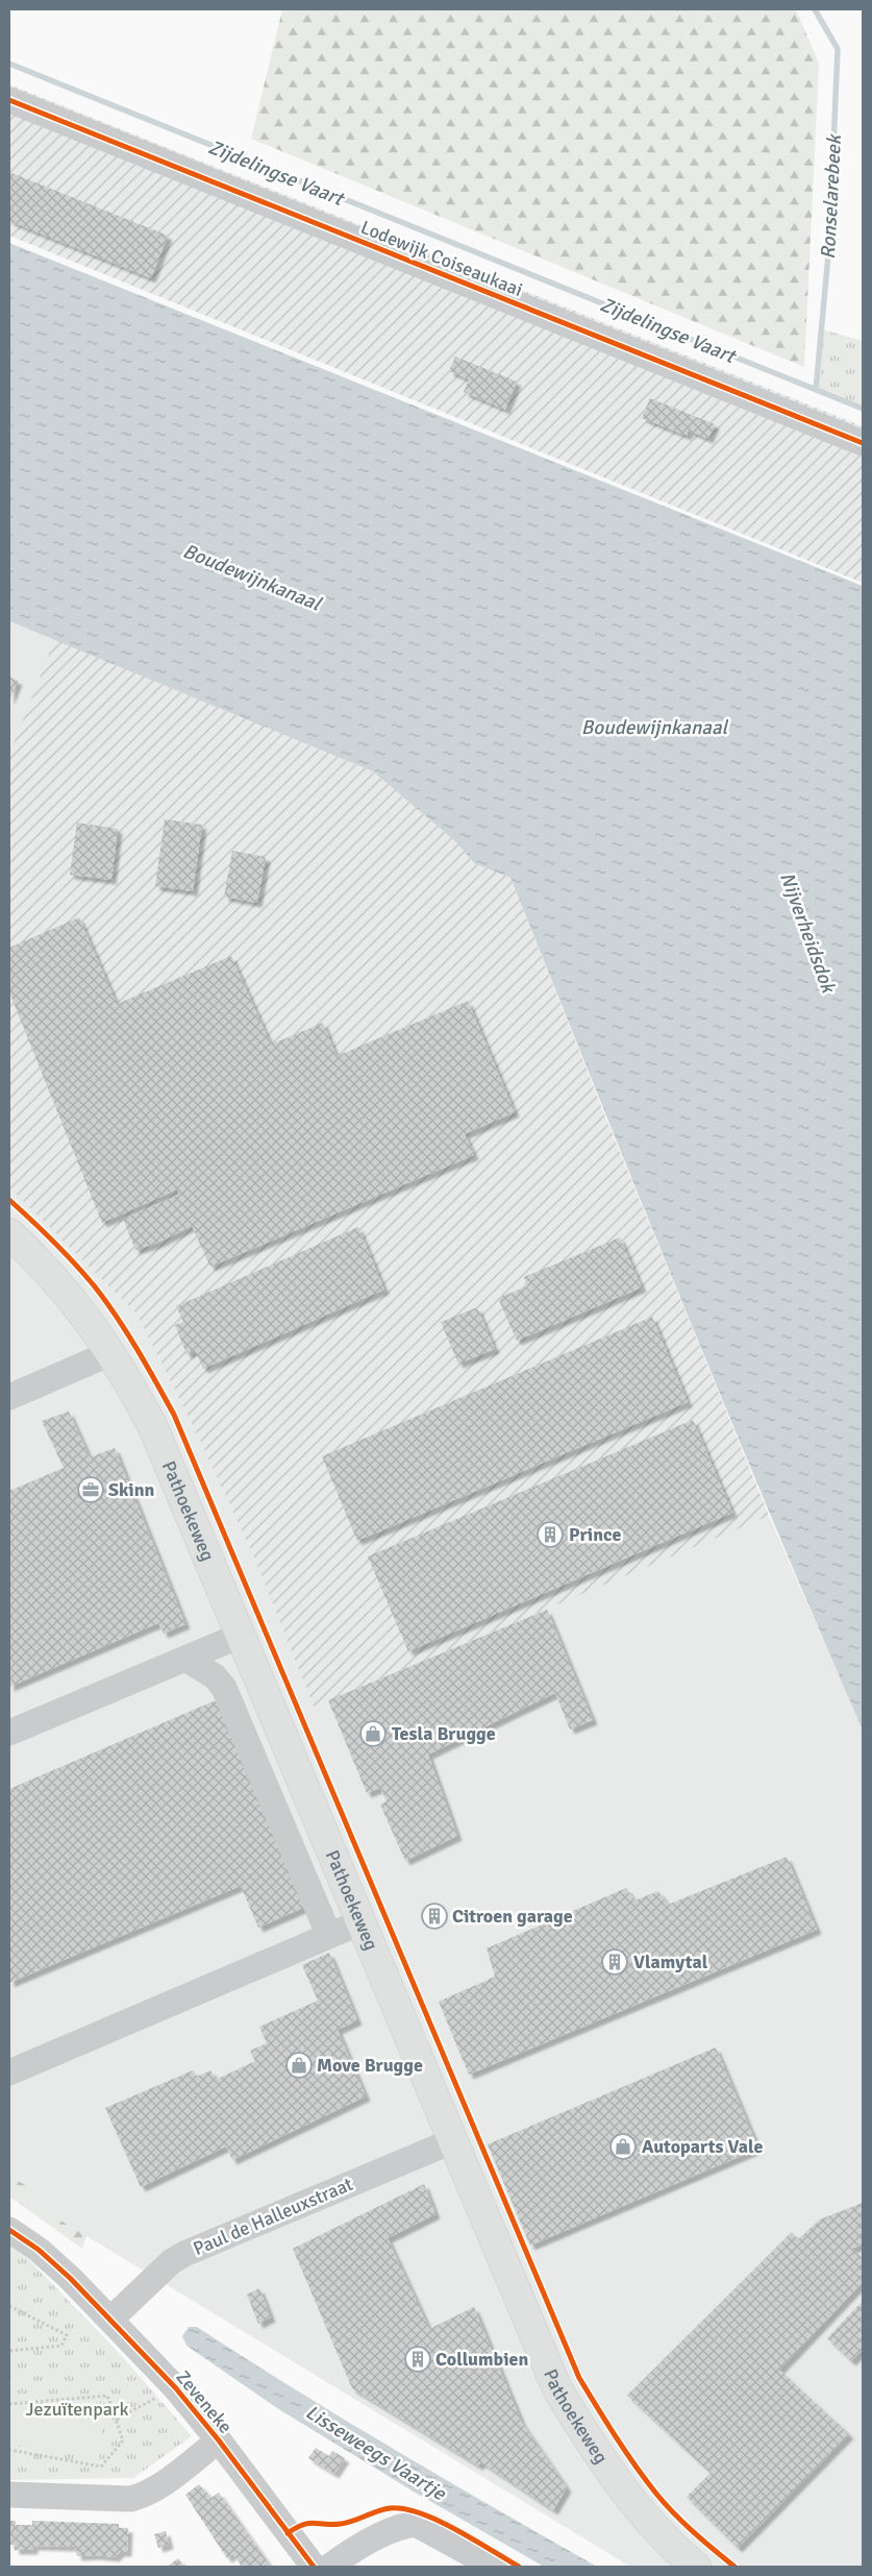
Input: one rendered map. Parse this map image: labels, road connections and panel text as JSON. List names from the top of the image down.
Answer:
{
  "streets": {
    "main road": ["Pathoekeweg"],
    "street": ["Lodewijk Coiseaukaai", "Paul de Halleuxstraat", "Zeveneke"]
  },
  "crossings": [
    ["Pathoekeweg", "Paul de Halleuxstraat"],
    ["Paul de Halleuxstraat", "Zeveneke"]
  ],
  "water": [
    "Zijdelingse Vaart",
    "Ronselarebeek",
    "Boudewijnkanaal",
    "Nijverheidsdok",
    "Lisseweegs Vaartje"
  ],
  "parks": ["Jezuïtenpark"],
  "places": {
    "office": ["Skinn"],
    "building": [
      "Prince",
      "Citroen garage",
      "Vlamytal",
      "Collumbien"
    ],
    "shop": ["Tesla Brugge", "Move Brugge", "Autoparts Vale"]
  }
}
